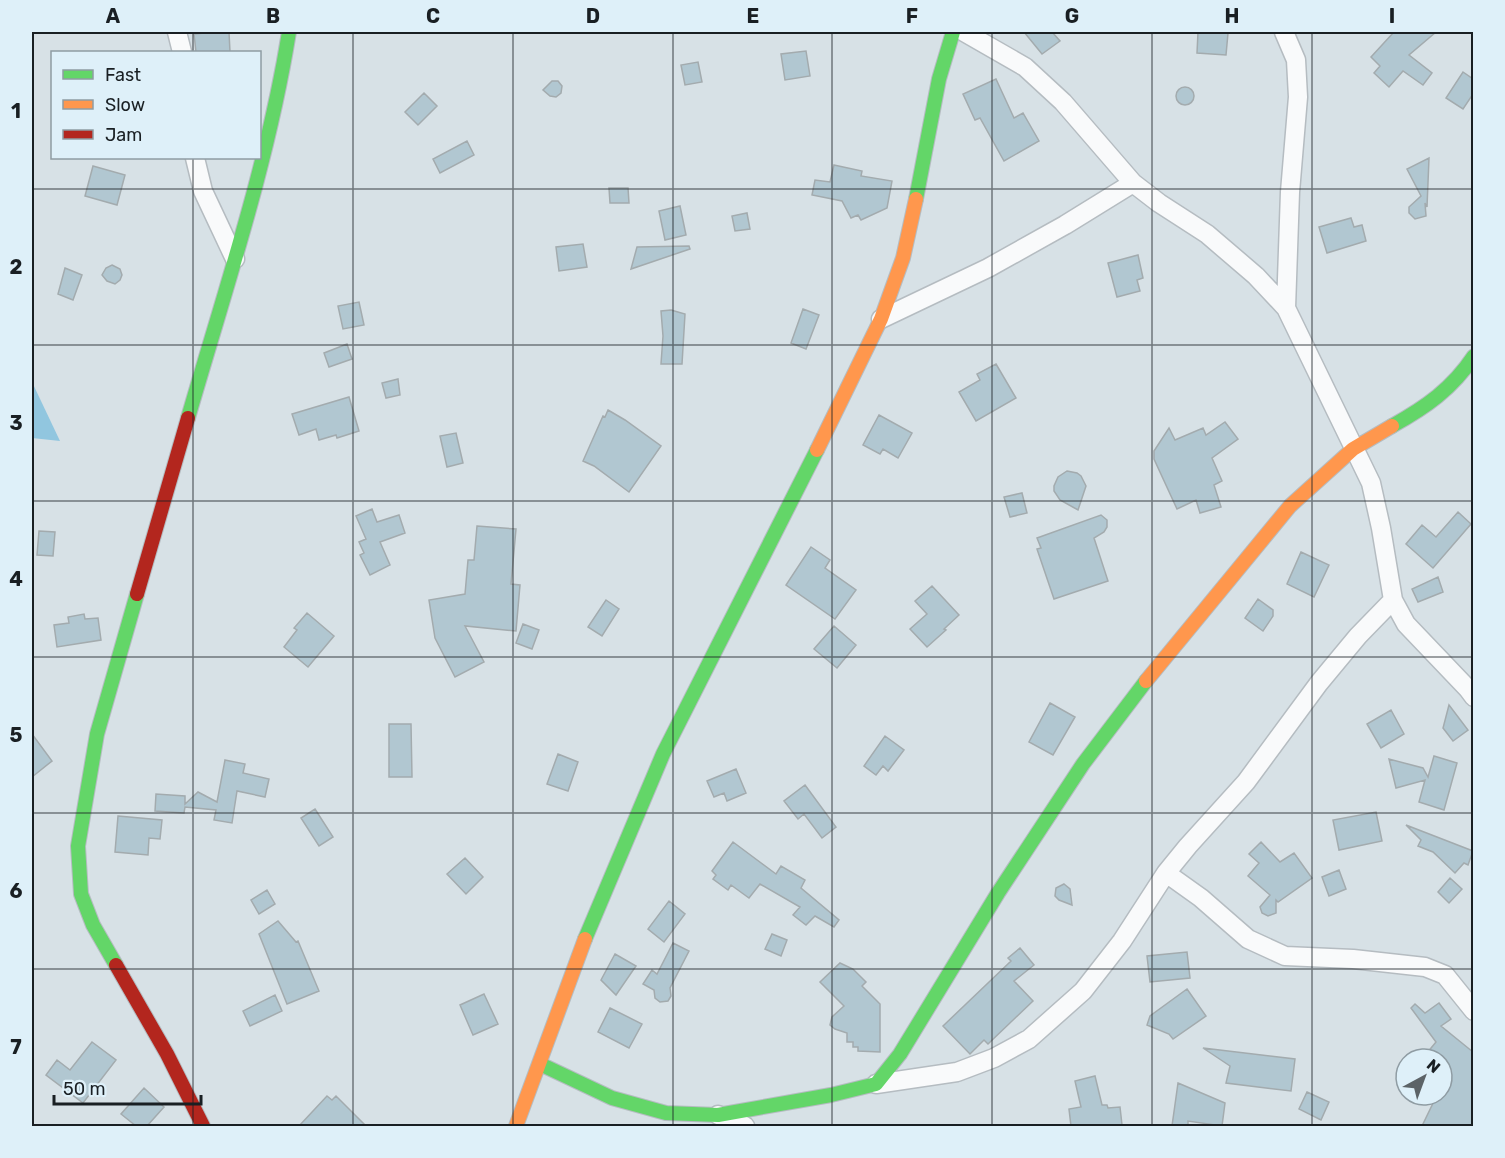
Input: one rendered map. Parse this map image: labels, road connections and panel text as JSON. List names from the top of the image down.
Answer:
{
  "legend": ["Fast", "Slow", "Jam"],
  "scale_bar": "50 m",
  "north": "top right",
  "grid": {
    "columns": [
      "A",
      "B",
      "C",
      "D",
      "E",
      "F",
      "G",
      "H",
      "I"
    ],
    "rows": [
      "1",
      "2",
      "3",
      "4",
      "5",
      "6",
      "7"
    ]
  }
}
